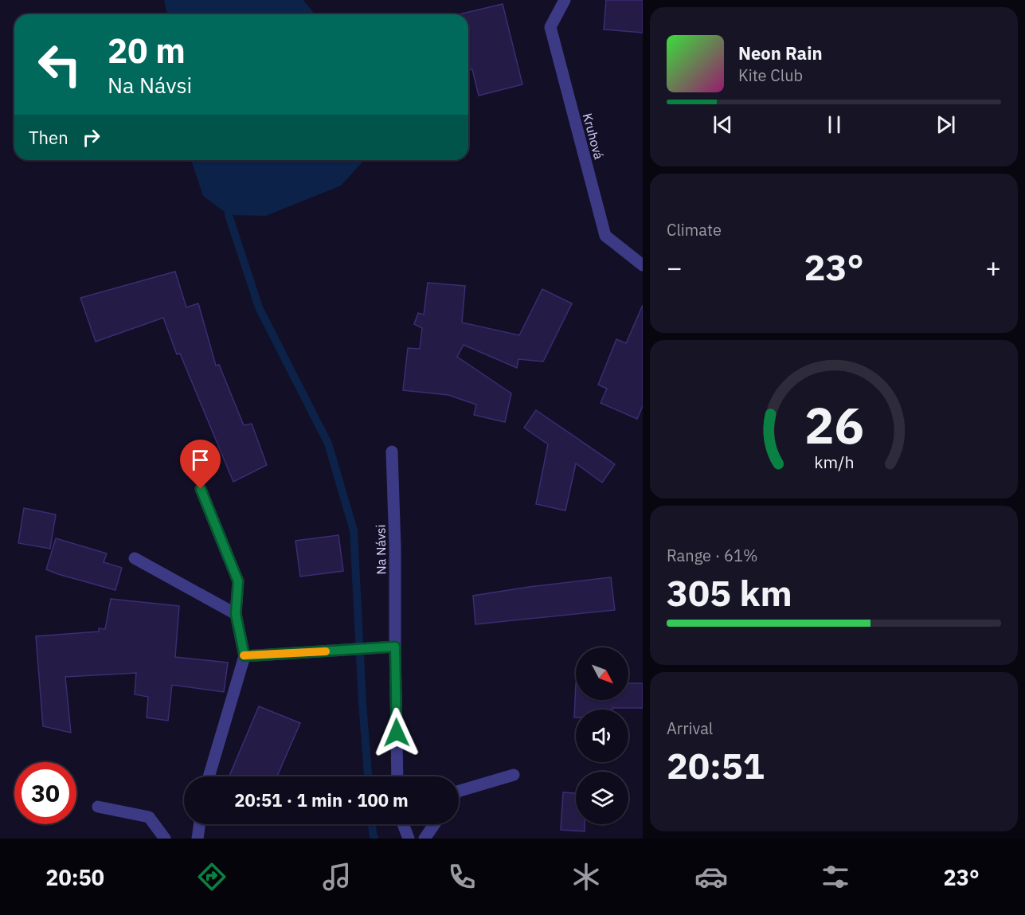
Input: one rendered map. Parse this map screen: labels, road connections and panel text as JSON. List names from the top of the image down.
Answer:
{
  "streets": {
    "street": ["Kruhová", "Na Návsi"]
  },
  "north": "bottom right",
  "page": {
    "turn": ["20 m", "Na Návsi"],
    "song": ["Neon Rain", "Kite Club"],
    "then": "Then",
    "tile": [
      "Climate",
      ["Range · 61%", "305 km"],
      ["Arrival", "20:51"]
    ],
    "heat": ["−", "23°", "+"],
    "limit": "30",
    "trip": "20:51 · 1 min · 100 m",
    "tabs": ["20:50", "23°"],
    "gauge": ["26", "km/h"]
  }
}
